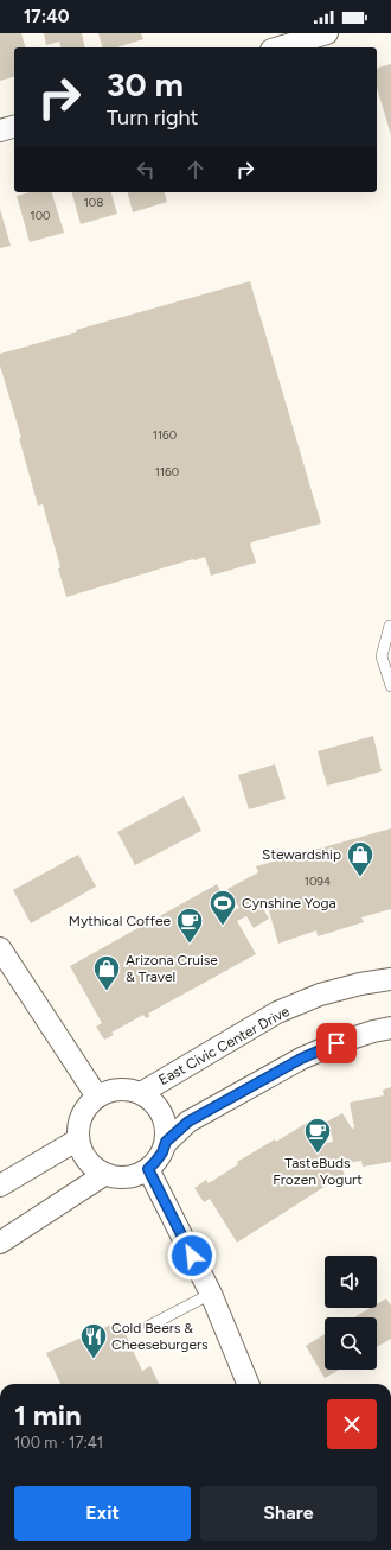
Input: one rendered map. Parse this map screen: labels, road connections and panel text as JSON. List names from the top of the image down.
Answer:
{
  "streets": {
    "street": ["East Civic Center Drive"]
  },
  "places": {
    "shop": ["Stewardship", "Arizona Cruise & Travel"],
    "sports": ["Cynshine Yoga"],
    "cafe": ["Mythical Coffee", "TasteBuds Frozen Yogurt"],
    "restaurant": ["Cold Beers & Cheeseburgers"]
  },
  "house_numbers": [
    "108",
    "100",
    "1160",
    "1160",
    "1094"
  ],
  "page": {
    "status": "17:40",
    "turn": ["30 m", "Turn right"],
    "heading": ["1 min", "100 m · 17:41"],
    "buttons": ["Exit", "Share"]
  }
}
